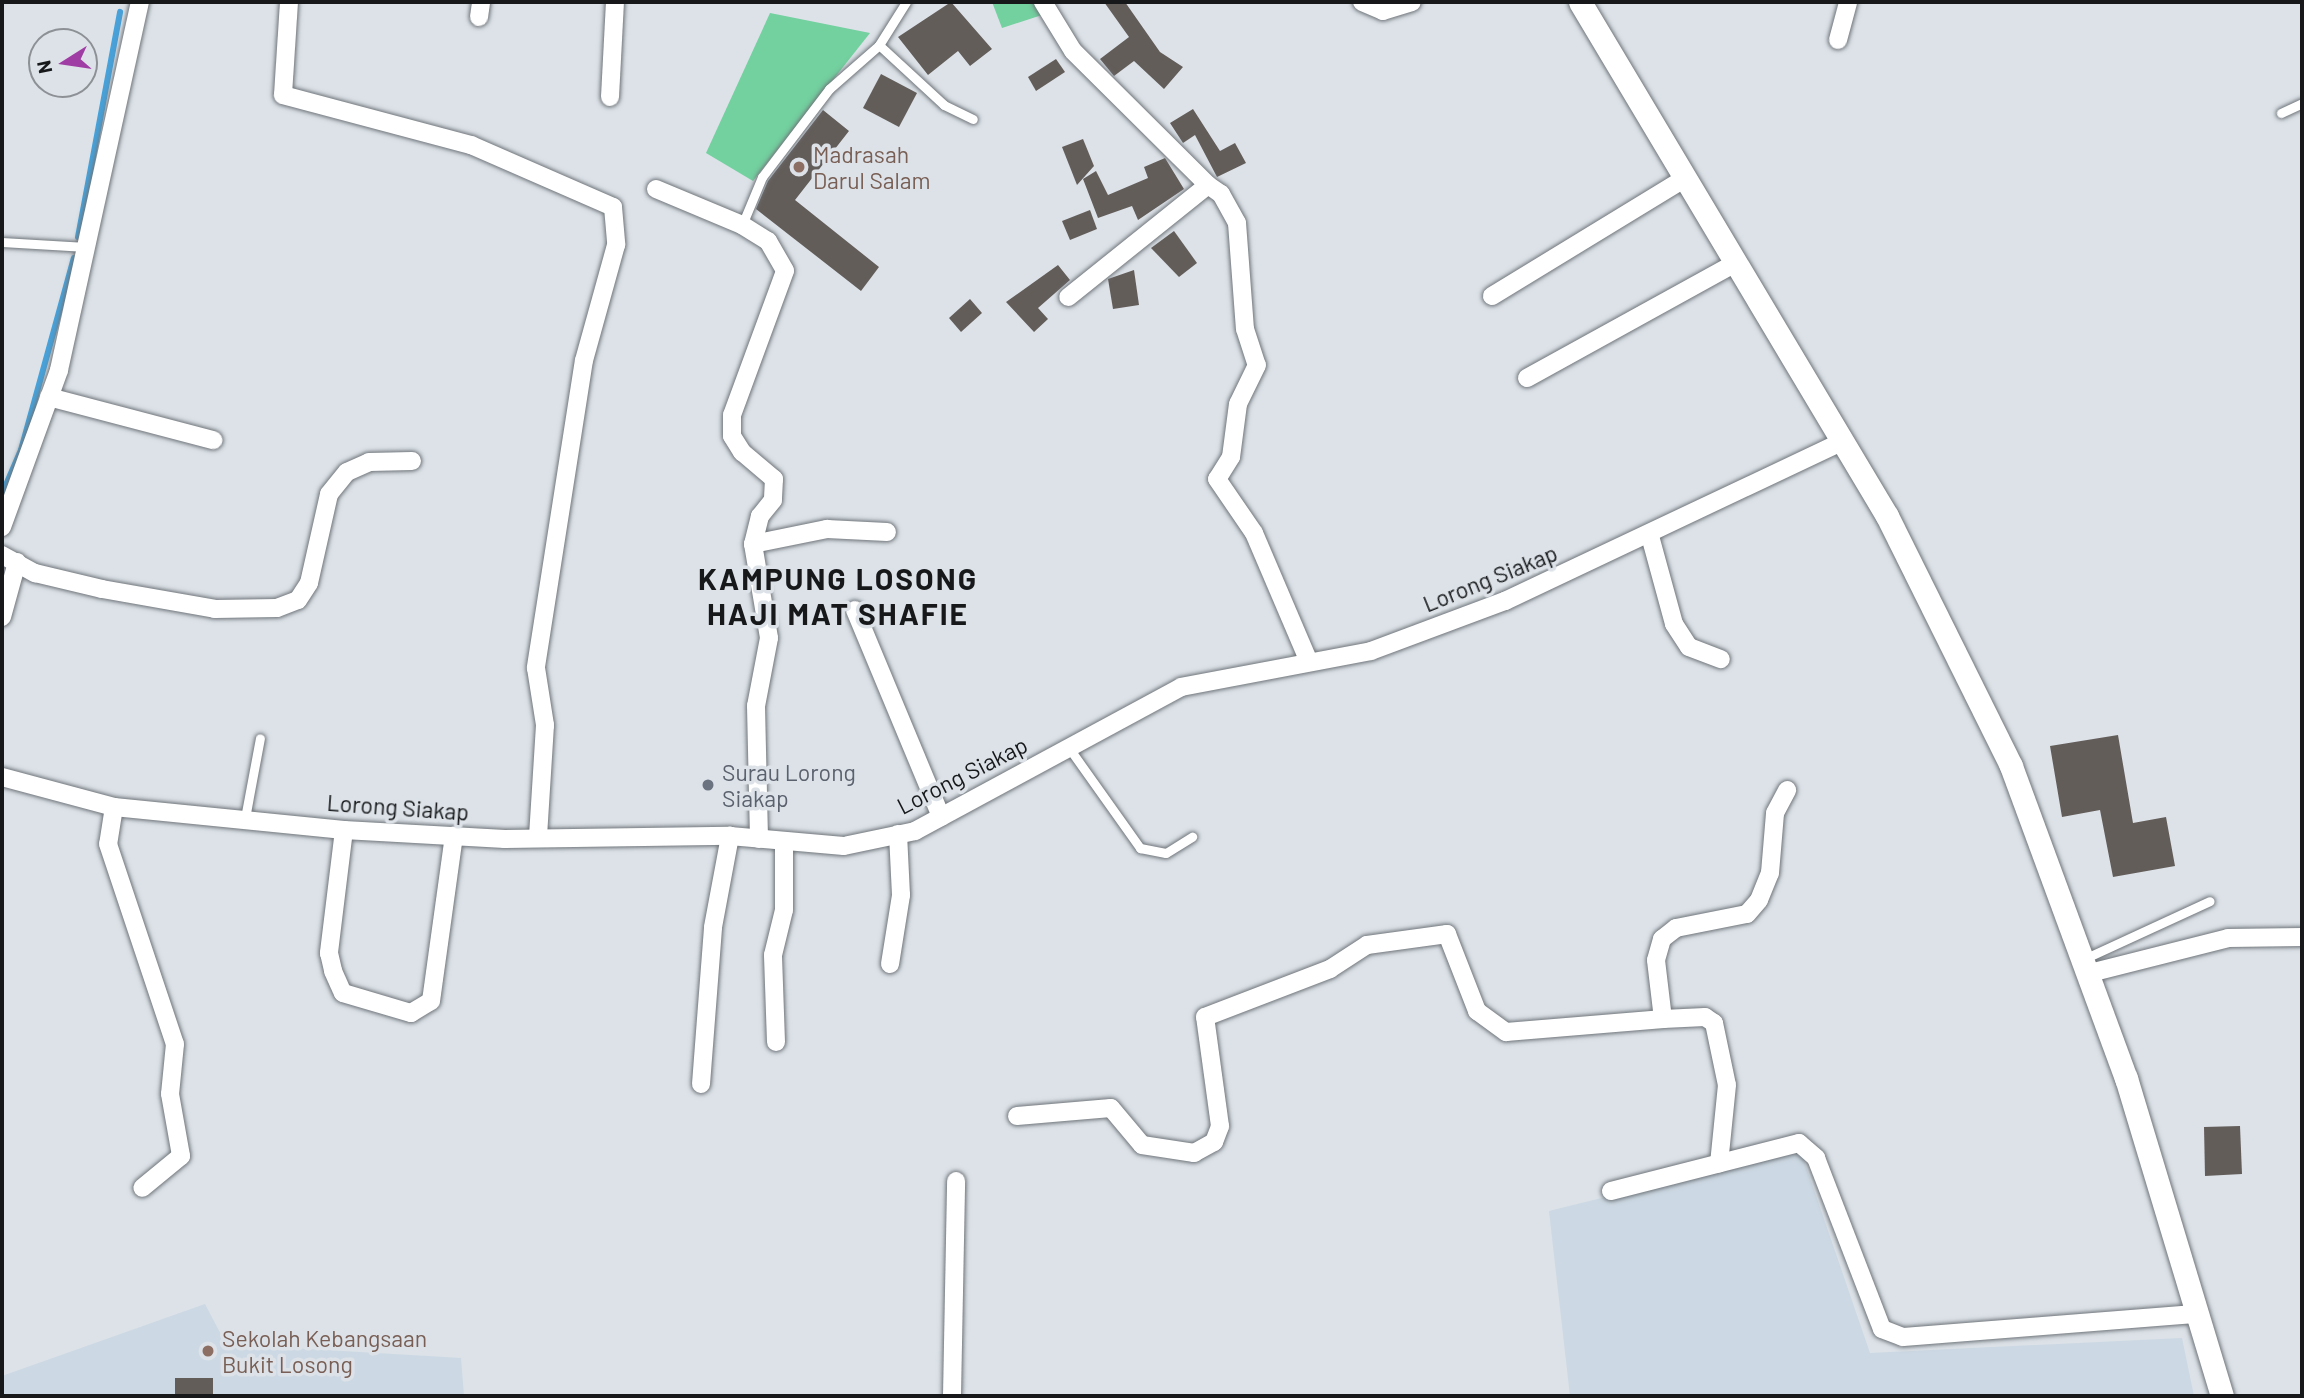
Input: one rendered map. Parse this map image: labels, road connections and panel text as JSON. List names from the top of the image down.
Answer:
{
  "streets": {
    "street": ["Lorong Siakap"]
  },
  "districts": ["KAMPUNG LOSONG HAJI MAT SHAFIE"],
  "places": ["Madrasah Darul Salam", "Surau Lorong Siakap", "Sekolah Kebangsaan Bukit Losong"],
  "north": "left"
}
